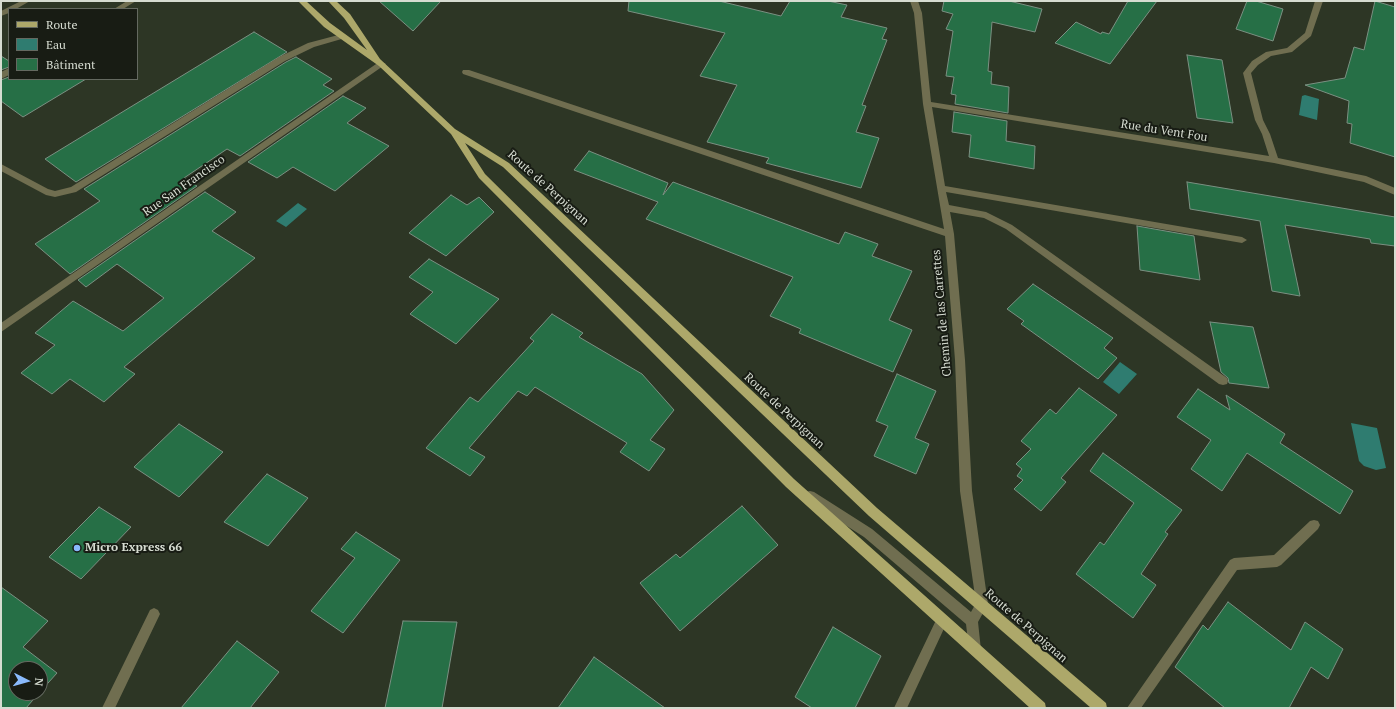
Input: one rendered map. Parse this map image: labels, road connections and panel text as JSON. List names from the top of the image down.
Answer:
{
  "streets": {
    "main road": ["Route de Perpignan"],
    "street": ["Rue du Vent Fou", "Rue San Francisco", "Chemin de las Carrettes"]
  },
  "crossings": [
    ["Rue du Vent Fou", "Chemin de las Carrettes"],
    ["Rue San Francisco", "Route de Perpignan"],
    ["Route de Perpignan", "Chemin de las Carrettes"]
  ],
  "places": ["Micro Express 66"],
  "legend": ["Route", "Eau", "Bâtiment"],
  "north": "right"
}
